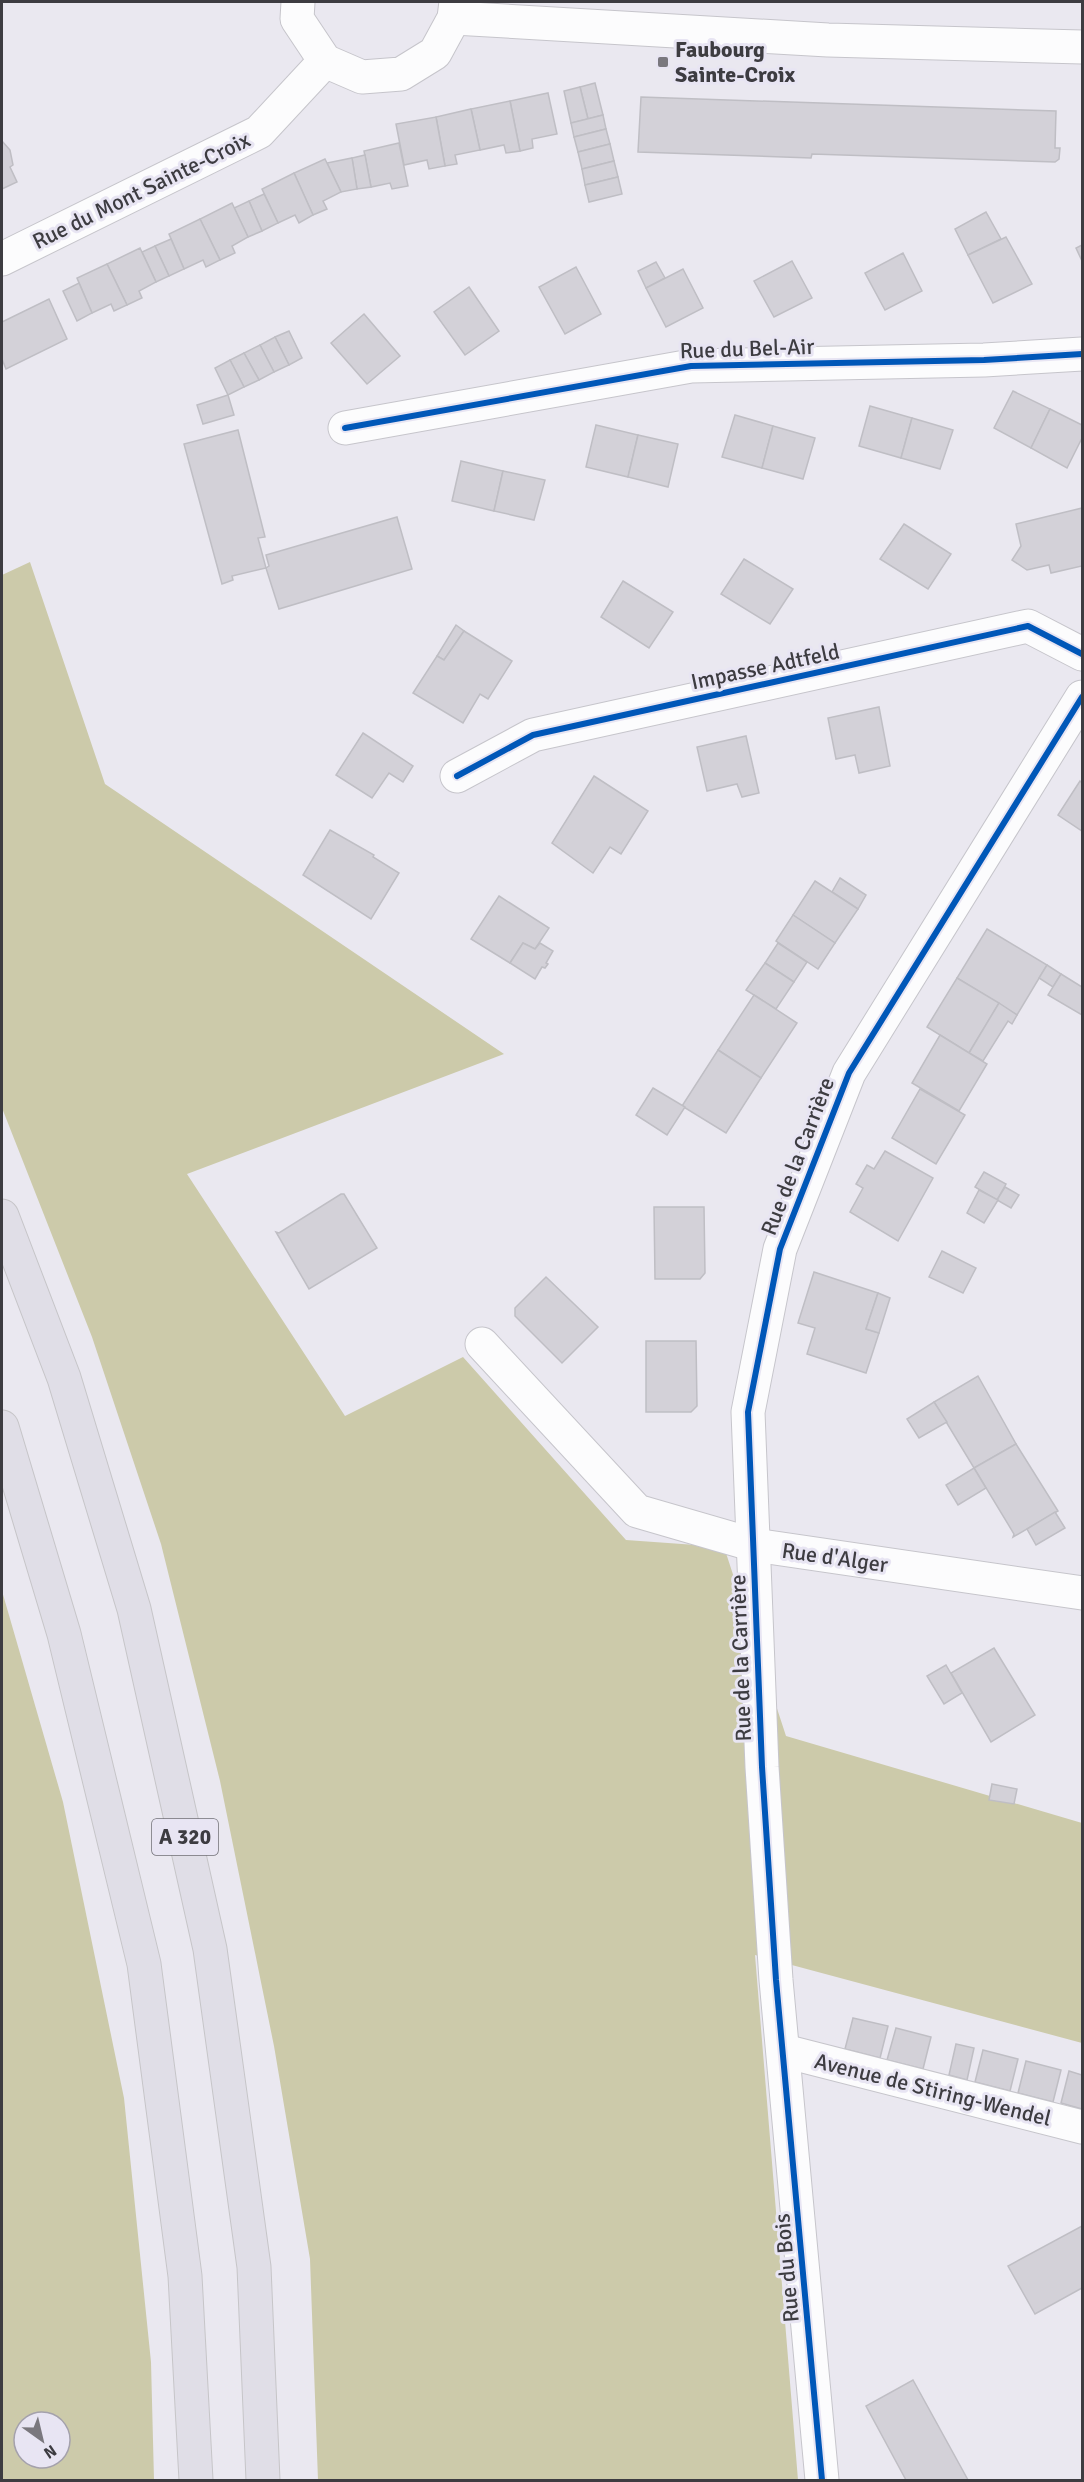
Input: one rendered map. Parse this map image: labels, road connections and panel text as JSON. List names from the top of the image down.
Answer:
{
  "streets": {
    "highway": ["A 320"],
    "street": [
      "Rue du Mont Sainte-Croix",
      "Rue du Bel-Air",
      "Impasse Adtfeld",
      "Rue de la Carrière",
      "Rue d'Alger",
      "Avenue de Stiring-Wendel",
      "Rue du Bois"
    ]
  },
  "crossings": [
    ["Rue de la Carrière", "Rue d'Alger"],
    ["Rue de la Carrière", "Avenue de Stiring-Wendel"],
    ["Rue de la Carrière", "Rue du Bois"],
    ["Avenue de Stiring-Wendel", "Rue du Bois"]
  ],
  "places": {
    "transit": ["Faubourg Sainte-Croix"]
  },
  "north": "bottom right"
}
